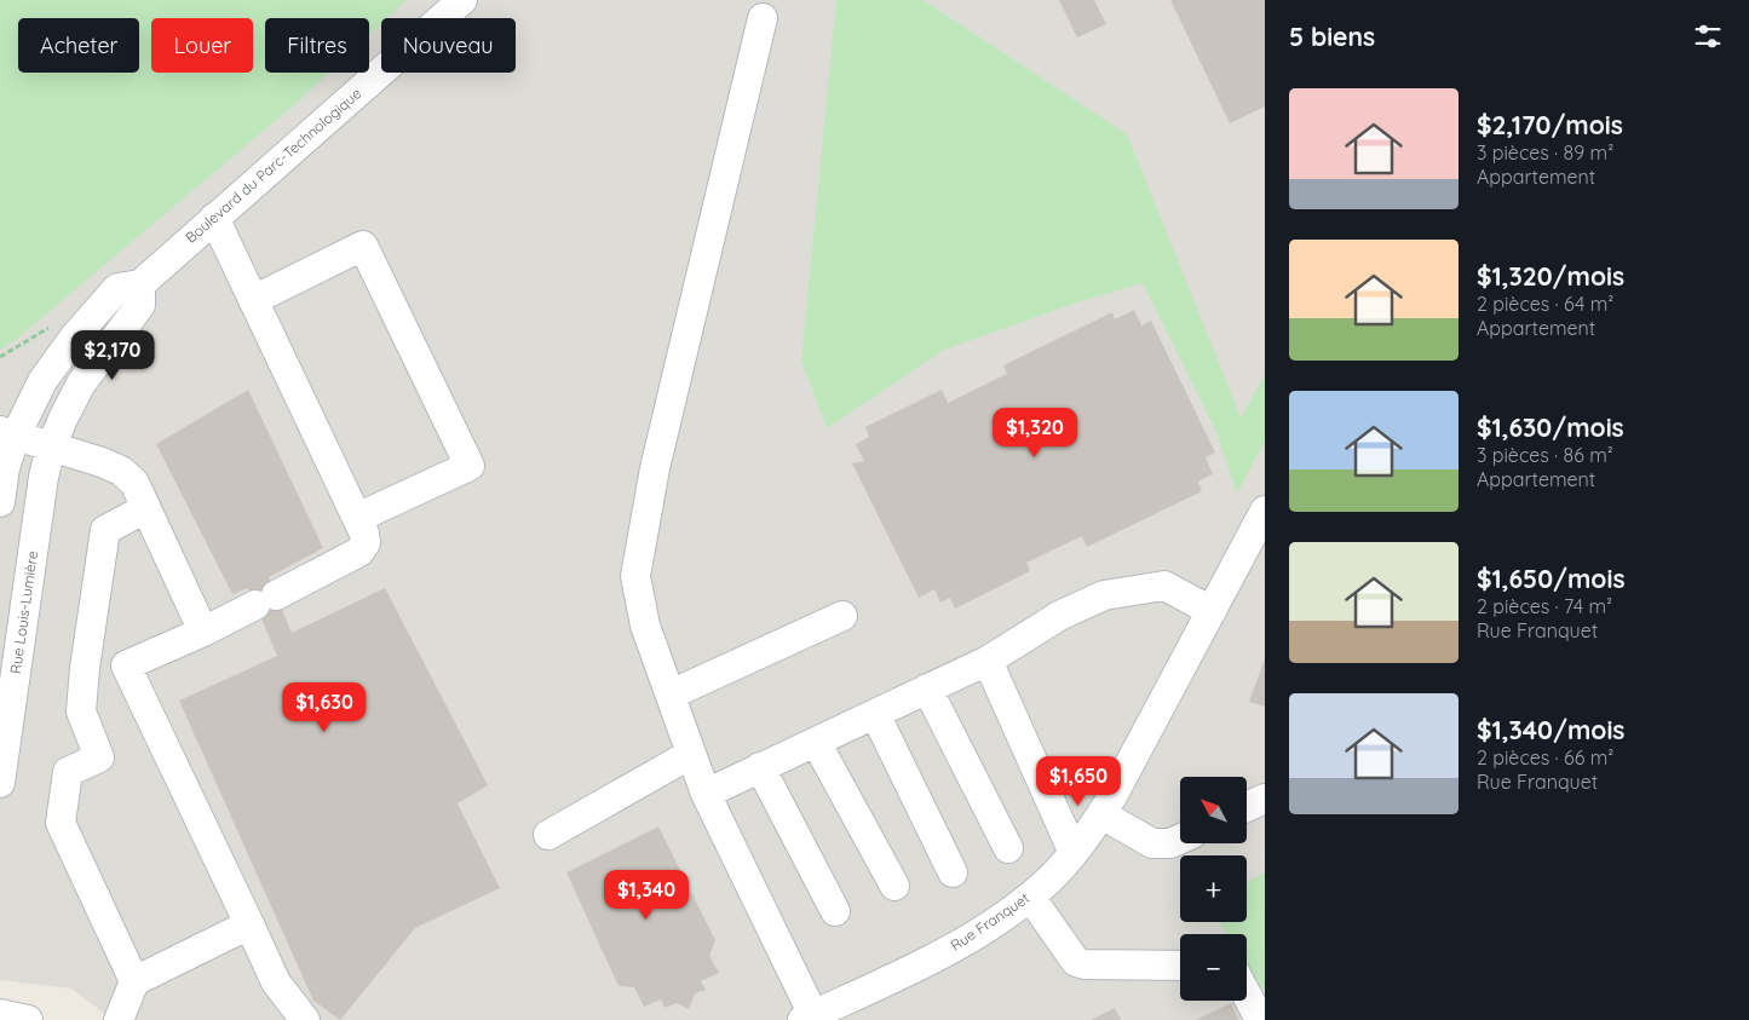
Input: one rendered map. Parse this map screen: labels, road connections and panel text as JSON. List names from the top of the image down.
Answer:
{
  "streets": {
    "street": ["Boulevard du Parc-Technologique", "Rue Louis-Lumière", "Rue Franquet"]
  },
  "north": "top left",
  "page": {
    "heading": "5 biens",
    "chip": [
      "Acheter",
      "Louer",
      "Filtres",
      "Nouveau"
    ],
    "list": [
      {
        "name": "$2,170/mois",
        "note": "3 pièces · 89 m² · Appartement"
      },
      {
        "name": "$1,320/mois",
        "note": "2 pièces · 64 m² · Appartement"
      },
      {
        "name": "$1,630/mois",
        "note": "3 pièces · 86 m² · Appartement"
      },
      {
        "name": "$1,650/mois",
        "note": "2 pièces · 74 m² · Rue Franquet"
      },
      {
        "name": "$1,340/mois",
        "note": "2 pièces · 66 m² · Rue Franquet"
      }
    ],
    "price": [
      "$2,170",
      "$1,320",
      "$1,630",
      "$1,650",
      "$1,340"
    ],
    "map_buttons": ["+", "−"]
  }
}
